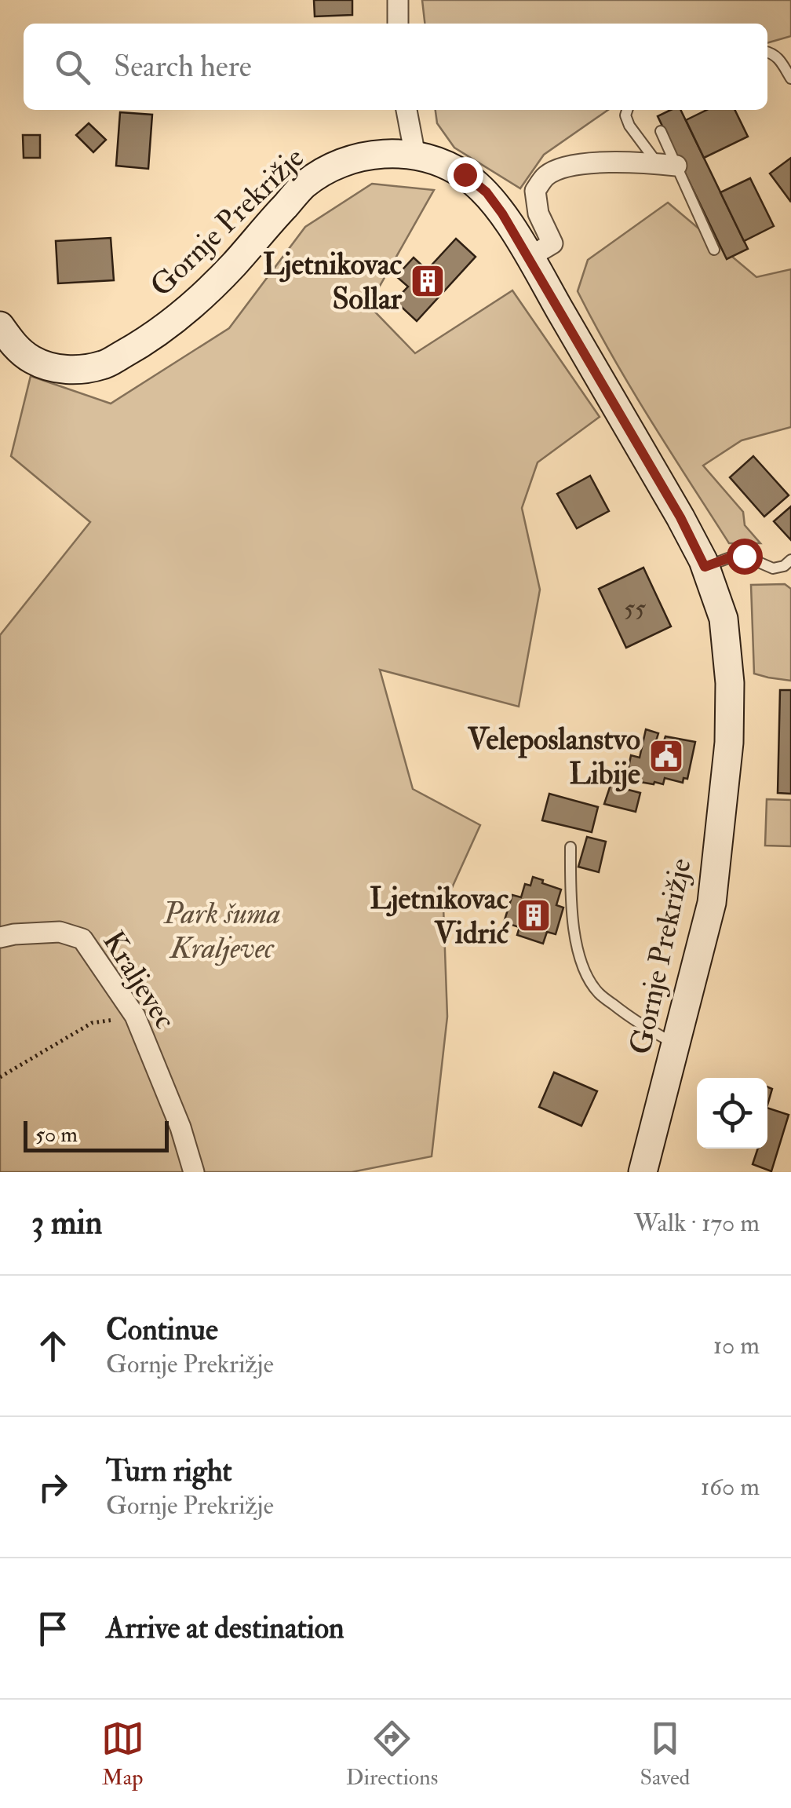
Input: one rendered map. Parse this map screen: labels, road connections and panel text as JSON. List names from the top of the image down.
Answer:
{
  "streets": {
    "street": ["Gornje Prekrižje", "Kraljevec"]
  },
  "parks": ["Park šuma Kraljevec"],
  "places": {
    "building": ["Ljetnikovac Sollar", "Ljetnikovac Vidrić"],
    "public building": ["Veleposlanstvo Libije"]
  },
  "house_numbers": ["55"],
  "scale_bar": "50 m",
  "page": {
    "search": "Search here",
    "scale": "50 m",
    "heading": ["3 min", "Walk · 170 m"],
    "list": [
      ["Continue", "Gornje Prekrižje", "10 m"],
      ["Turn right", "Gornje Prekrižje", "160 m"],
      "Arrive at destination"
    ],
    "nav": ["Map", "Directions", "Saved"]
  }
}
